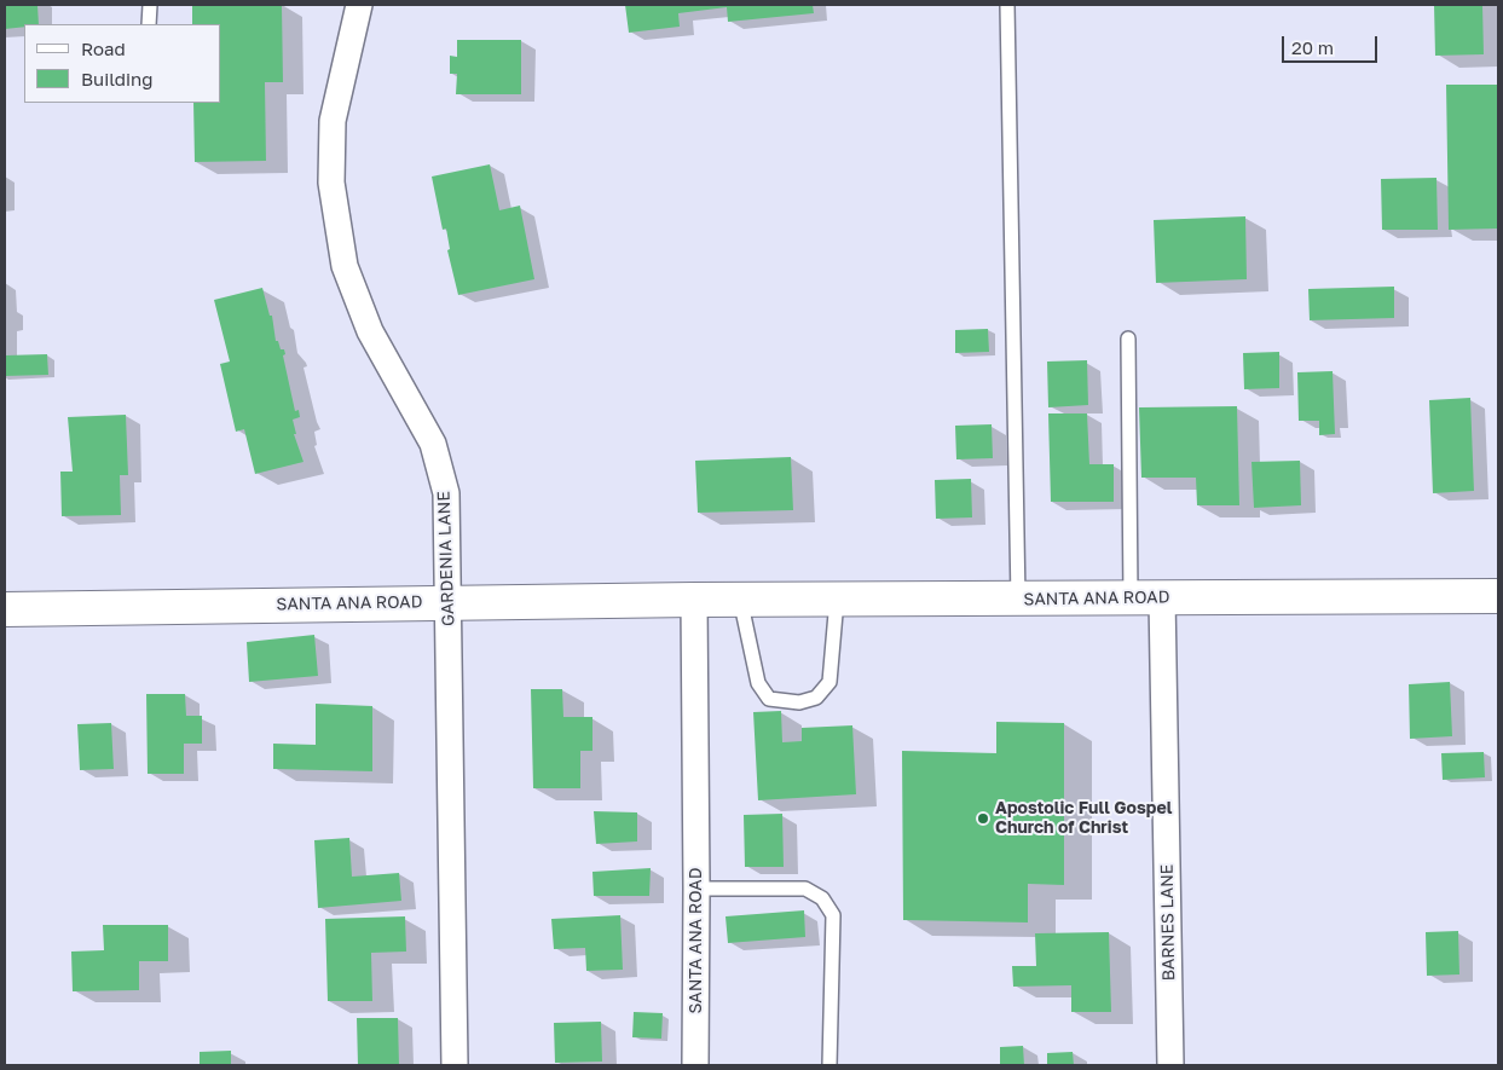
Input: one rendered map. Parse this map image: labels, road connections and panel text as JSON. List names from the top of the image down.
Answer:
{
  "streets": {
    "street": ["GARDENIA LANE", "SANTA ANA ROAD", "BARNES LANE"]
  },
  "crossings": [
    ["GARDENIA LANE", "SANTA ANA ROAD"],
    ["SANTA ANA ROAD", "BARNES LANE"]
  ],
  "places": ["Apostolic Full Gospel Church of Christ"],
  "legend": ["Road", "Building"],
  "scale_bar": "20 m"
}
